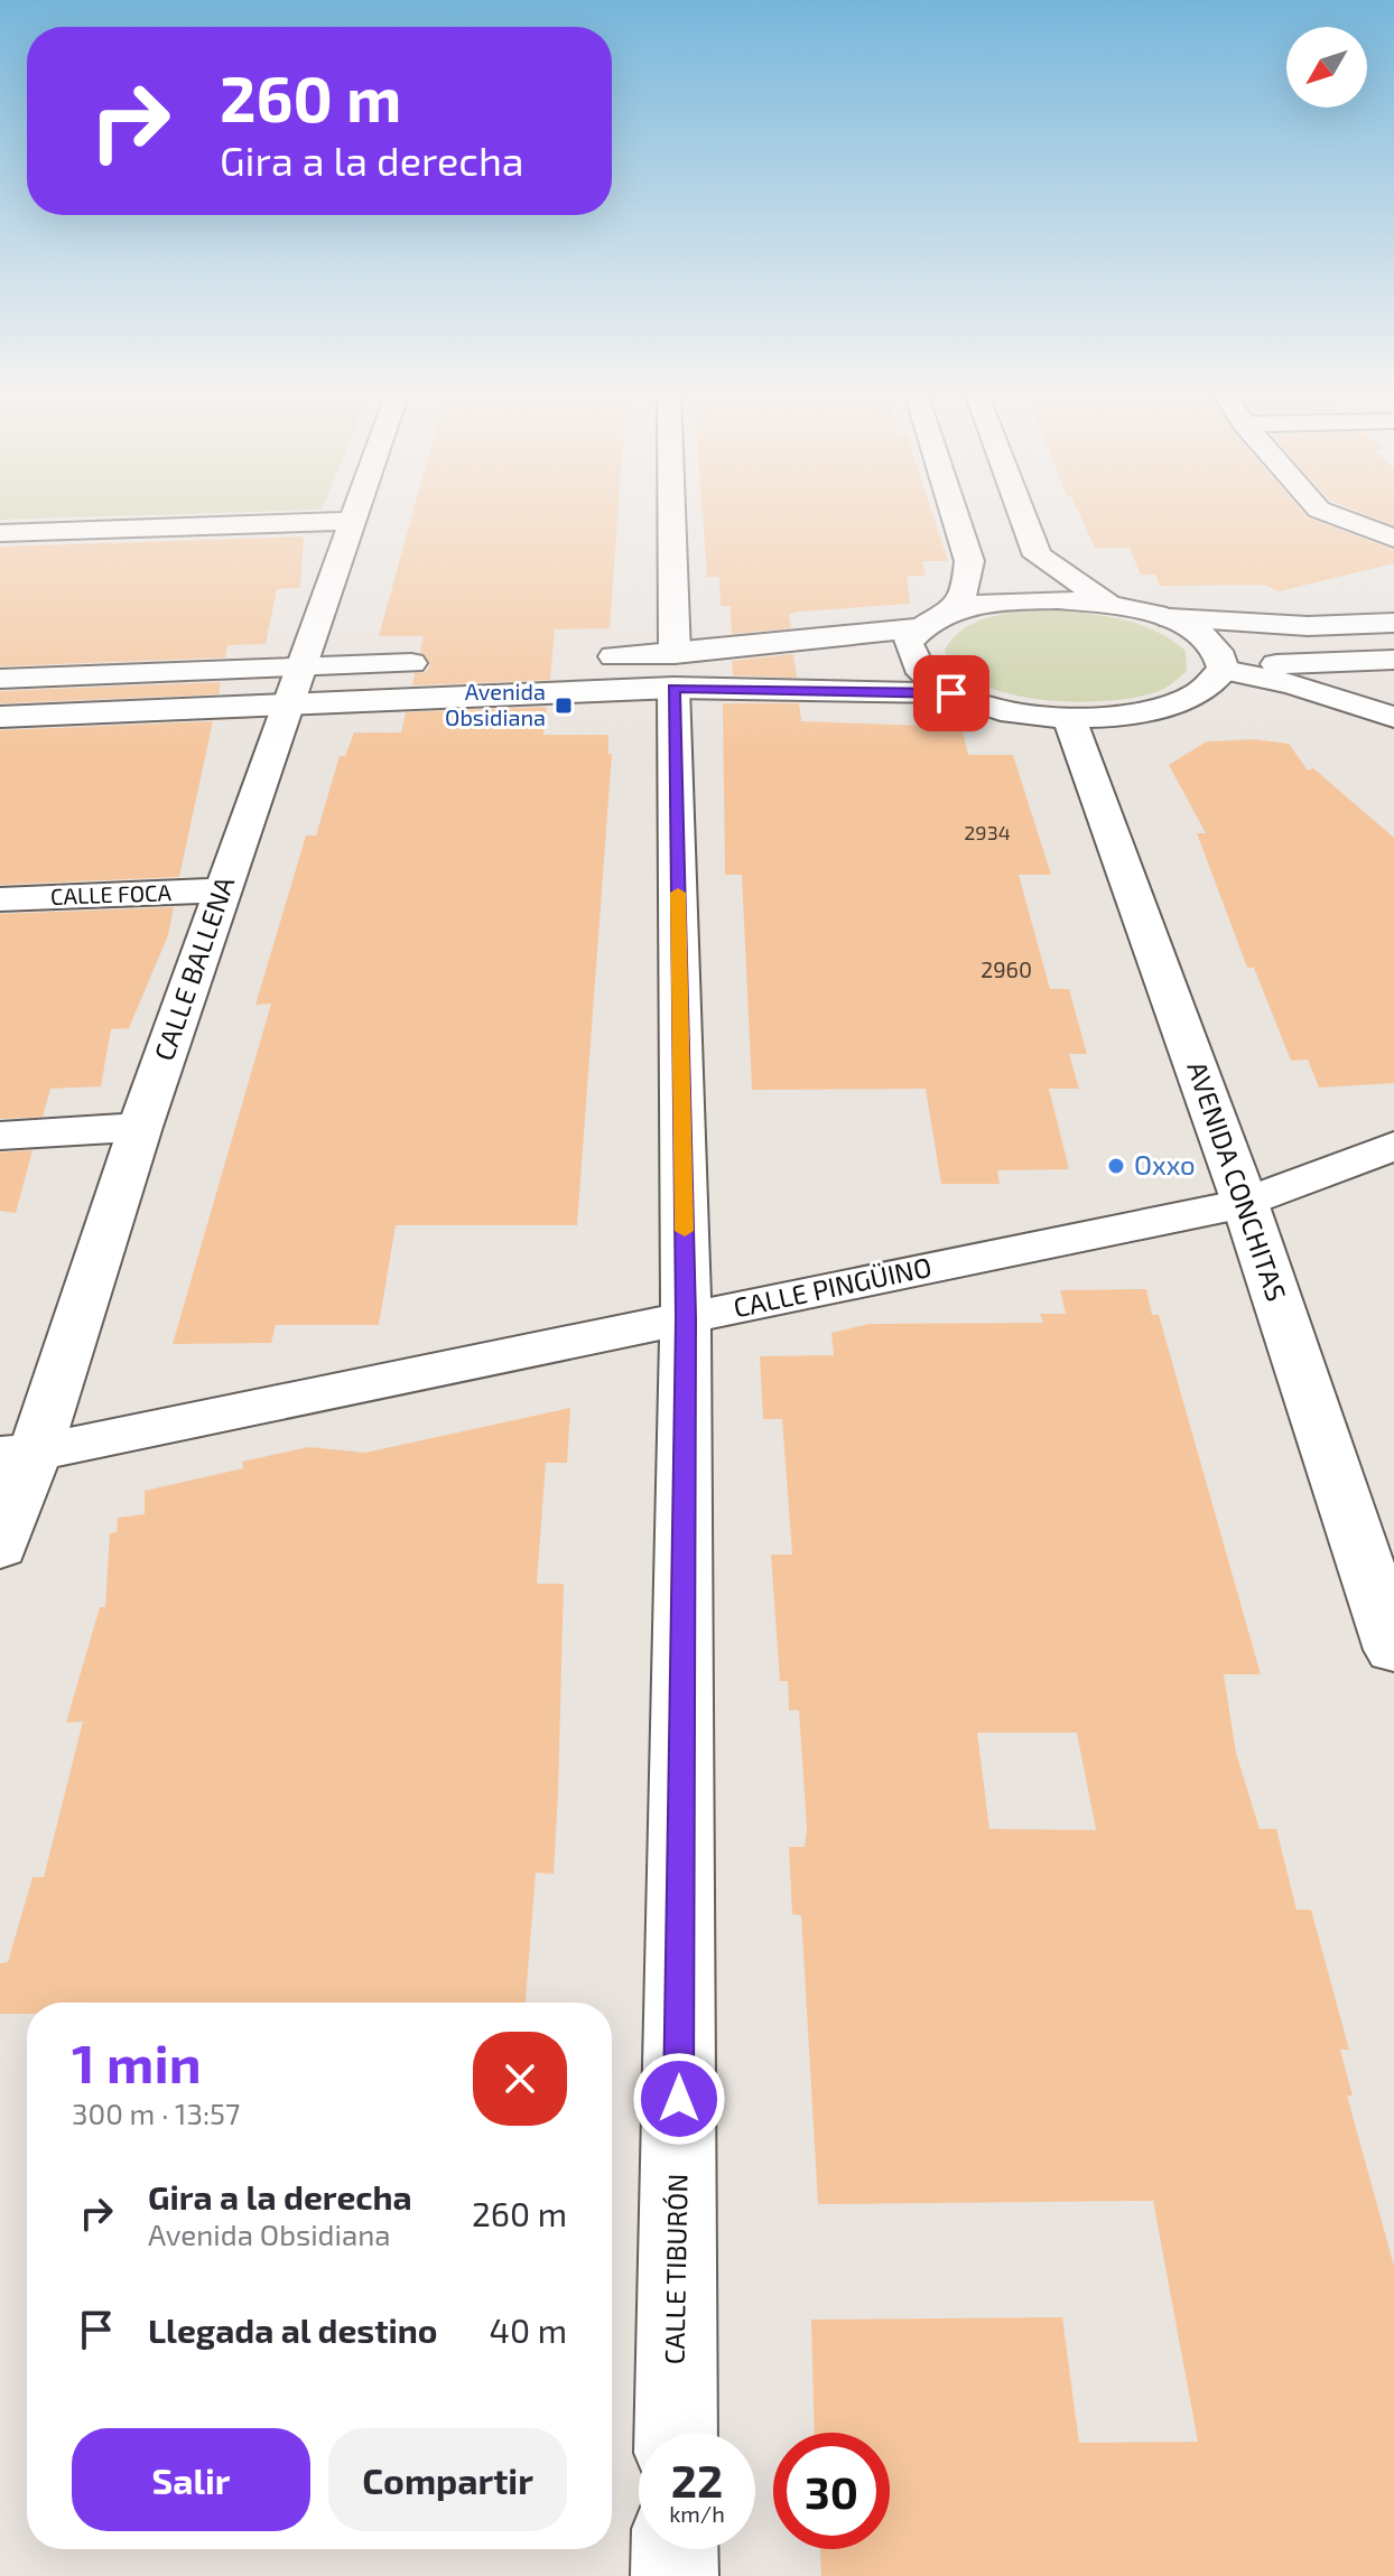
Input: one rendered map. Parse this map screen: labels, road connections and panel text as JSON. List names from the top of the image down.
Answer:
{
  "streets": {
    "street": [
      "CALLE FOCA",
      "CALLE BALLENA",
      "AVENIDA CONCHITAS",
      "CALLE PINGÜINO",
      "CALLE TIBURÓN"
    ]
  },
  "crossings": [
    ["CALLE FOCA", "CALLE BALLENA"],
    ["CALLE BALLENA", "CALLE PINGÜINO"],
    ["AVENIDA CONCHITAS", "CALLE PINGÜINO"],
    ["CALLE PINGÜINO", "CALLE TIBURÓN"]
  ],
  "places": {
    "transit": ["Avenida Obsidiana"],
    "other": ["Oxxo"]
  },
  "house_numbers": ["2934", "2960"],
  "north": "bottom left",
  "page": {
    "turn": ["260 m", "Gira a la derecha"],
    "heading": ["1 min", "300 m · 13:57"],
    "list": [
      {
        "name": "Gira a la derecha",
        "note": "Avenida Obsidiana",
        "value": "260 m"
      },
      {
        "name": "Llegada al destino",
        "value": "40 m"
      }
    ],
    "buttons": ["Salir", "Compartir"],
    "speed": "22 km/h",
    "limit": "30"
  }
}
